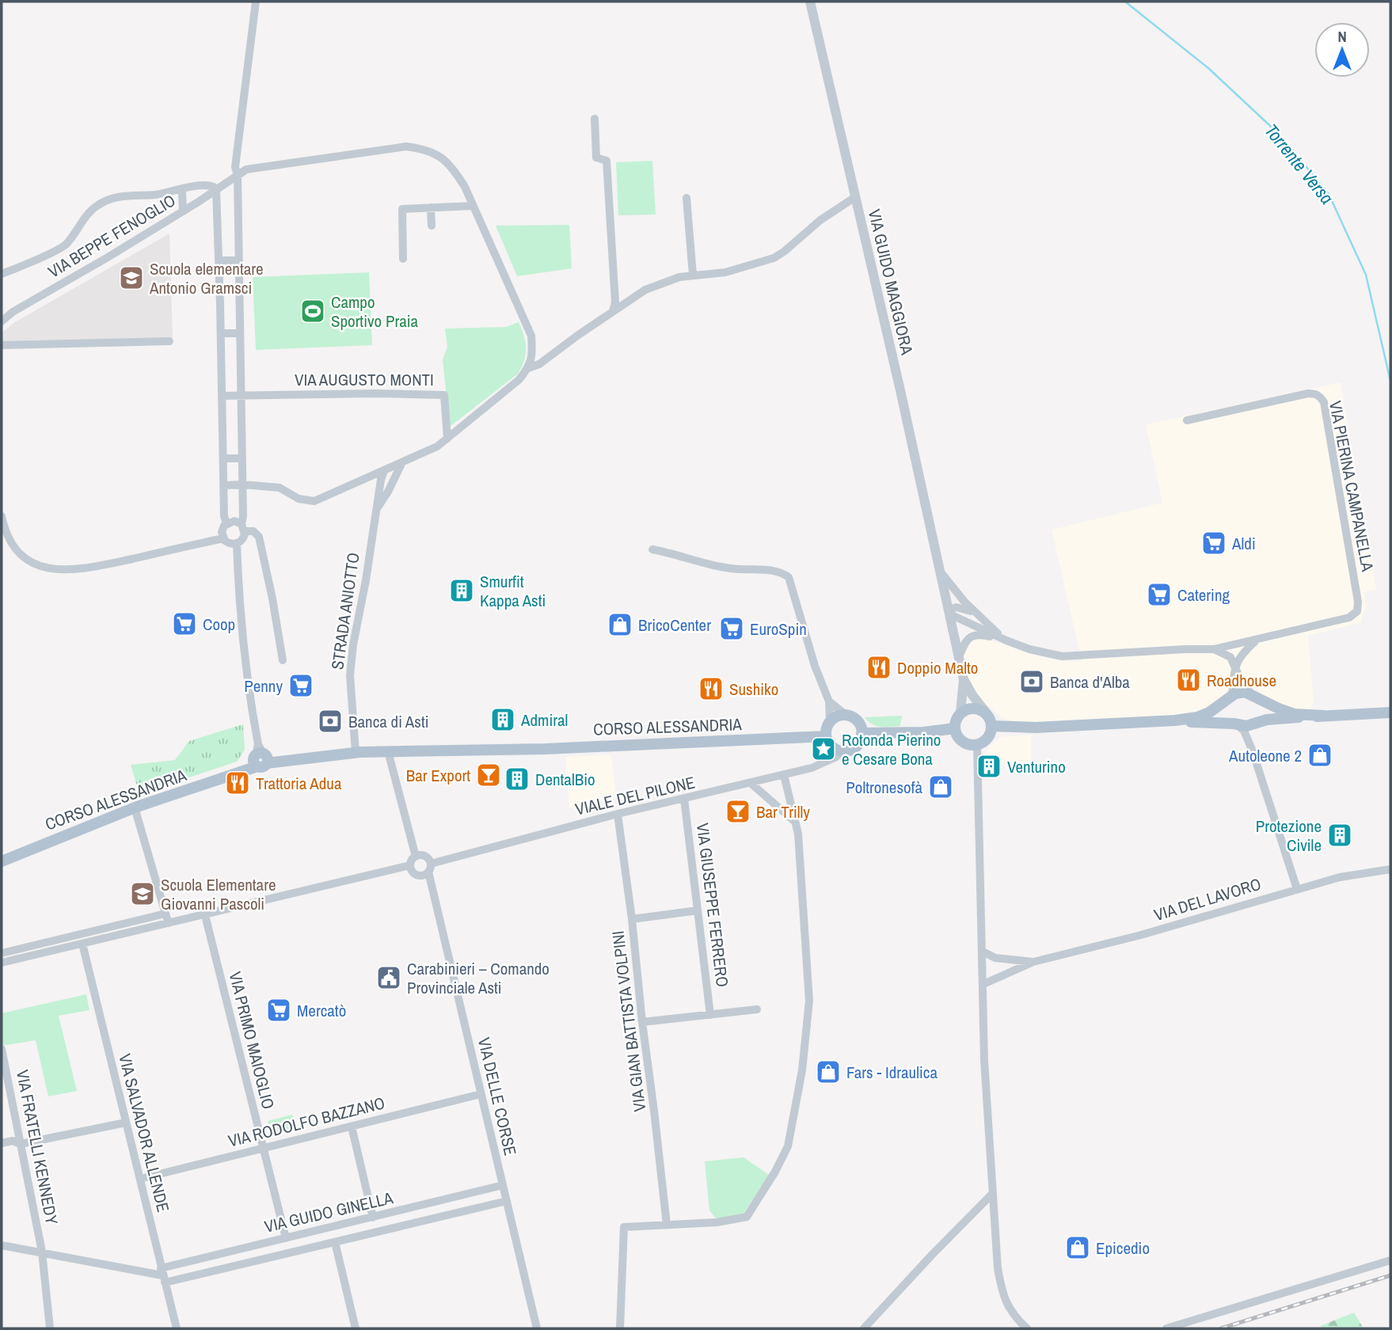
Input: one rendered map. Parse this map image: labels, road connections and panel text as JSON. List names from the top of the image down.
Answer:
{
  "streets": {
    "main road": ["CORSO ALESSANDRIA"],
    "street": [
      "VIA BEPPE FENOGLIO",
      "VIA GUIDO MAGGIORA",
      "VIA AUGUSTO MONTI",
      "VIA PIERINA CAMPANELLA",
      "STRADA ANIOTTO",
      "VIALE DEL PILONE",
      "VIA DEL LAVORO",
      "VIA GIUSEPPE FERRERO",
      "VIA GIAN BATTISTA VOLPINI",
      "VIA PRIMO MAIOGLIO",
      "VIA DELLE CORSE",
      "VIA RODOLFO BAZZANO",
      "VIA SALVADOR ALLENDE",
      "VIA FRATELLI KENNEDY",
      "VIA GUIDO GINELLA"
    ]
  },
  "crossings": [
    ["VIA GUIDO MAGGIORA", "VIA PIERINA CAMPANELLA"],
    ["STRADA ANIOTTO", "CORSO ALESSANDRIA"],
    ["CORSO ALESSANDRIA", "VIALE DEL PILONE"],
    ["VIALE DEL PILONE", "VIA GIUSEPPE FERRERO"],
    ["VIALE DEL PILONE", "VIA GIAN BATTISTA VOLPINI"],
    ["VIALE DEL PILONE", "VIA DELLE CORSE"],
    ["VIA PRIMO MAIOGLIO", "VIA RODOLFO BAZZANO"],
    ["VIA PRIMO MAIOGLIO", "VIA GUIDO GINELLA"],
    ["VIA DELLE CORSE", "VIA RODOLFO BAZZANO"],
    ["VIA DELLE CORSE", "VIA GUIDO GINELLA"],
    ["VIA RODOLFO BAZZANO", "VIA SALVADOR ALLENDE"],
    ["VIA SALVADOR ALLENDE", "VIA GUIDO GINELLA"]
  ],
  "water": ["Torrente Versa"],
  "places": {
    "school or university": ["Scuola elementare Antonio Gramsci", "Scuola Elementare Giovanni Pascoli"],
    "sports": ["Campo Sportivo Praia"],
    "supermarket": [
      "Aldi",
      "Catering",
      "Coop",
      "EuroSpin",
      "Penny",
      "Mercatò"
    ],
    "building": [
      "Smurfit Kappa Asti",
      "Admiral",
      "Venturino",
      "DentalBio",
      "Protezione Civile"
    ],
    "shop": [
      "BricoCenter",
      "Autoleone 2",
      "Poltronesofà",
      "Fars - Idraulica",
      "Epicedio"
    ],
    "restaurant": [
      "Doppio Malto",
      "Roadhouse",
      "Sushiko",
      "Trattoria Adua"
    ],
    "bank": ["Banca d'Alba", "Banca di Asti"],
    "place": ["Rotonda Pierino e Cesare Bona"],
    "bar": ["Bar Export", "Bar Trilly"],
    "public building": ["Carabinieri – Comando Provinciale Asti"]
  },
  "north": "top"
}
